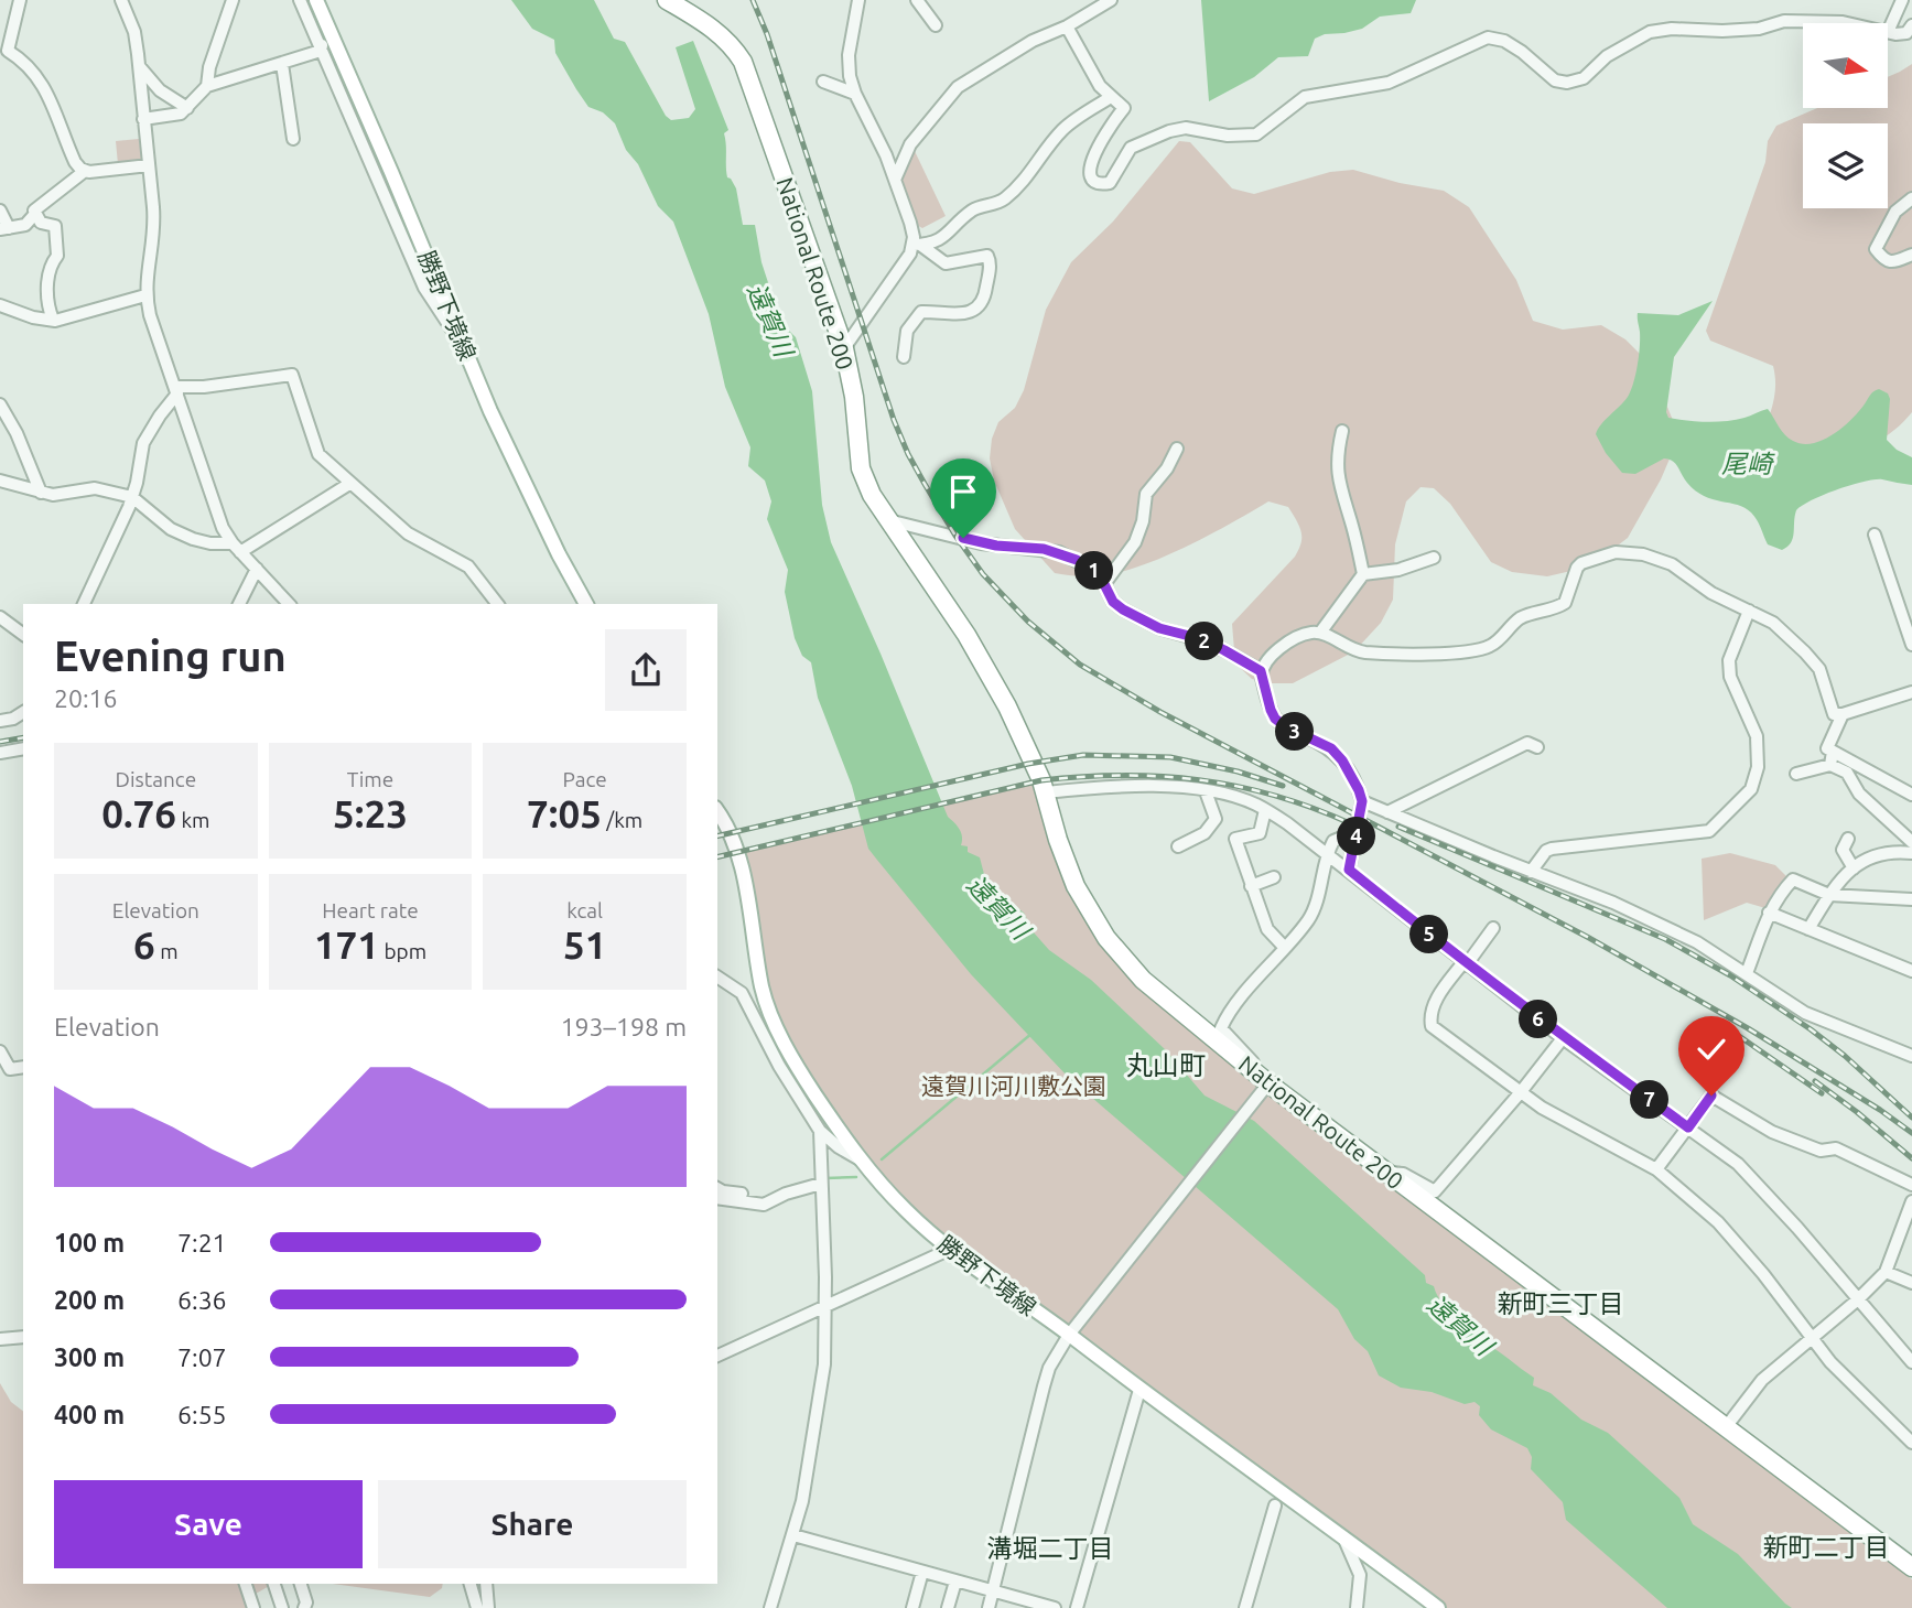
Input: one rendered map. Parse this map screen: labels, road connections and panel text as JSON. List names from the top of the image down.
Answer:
{
  "streets": {
    "highway": ["National Route 200"],
    "main road": ["勝野下境線"]
  },
  "districts": [
    "丸山町",
    "新町三丁目",
    "新町二丁目",
    "溝堀二丁目"
  ],
  "water": ["遠賀川", "尾崎"],
  "parks": ["遠賀川河川敷公園"],
  "north": "right",
  "page": {
    "pins": [
      "1",
      "2",
      "3",
      "4",
      "5",
      "6",
      "7"
    ],
    "heading": ["Evening run", "20:16"],
    "stats": [
      ["Distance", "0.76 km"],
      ["Time", "5:23"],
      ["Pace", "7:05 /km"],
      ["Elevation", "6 m"],
      ["Heart rate", "171 bpm"],
      ["kcal", "51"]
    ],
    "chart": ["Elevation", "193–198 m"],
    "list": [
      {
        "name": "100 m",
        "note": "7:21"
      },
      {
        "name": "200 m",
        "note": "6:36"
      },
      {
        "name": "300 m",
        "note": "7:07"
      },
      {
        "name": "400 m",
        "note": "6:55"
      }
    ],
    "buttons": ["Save", "Share"]
  }
}
